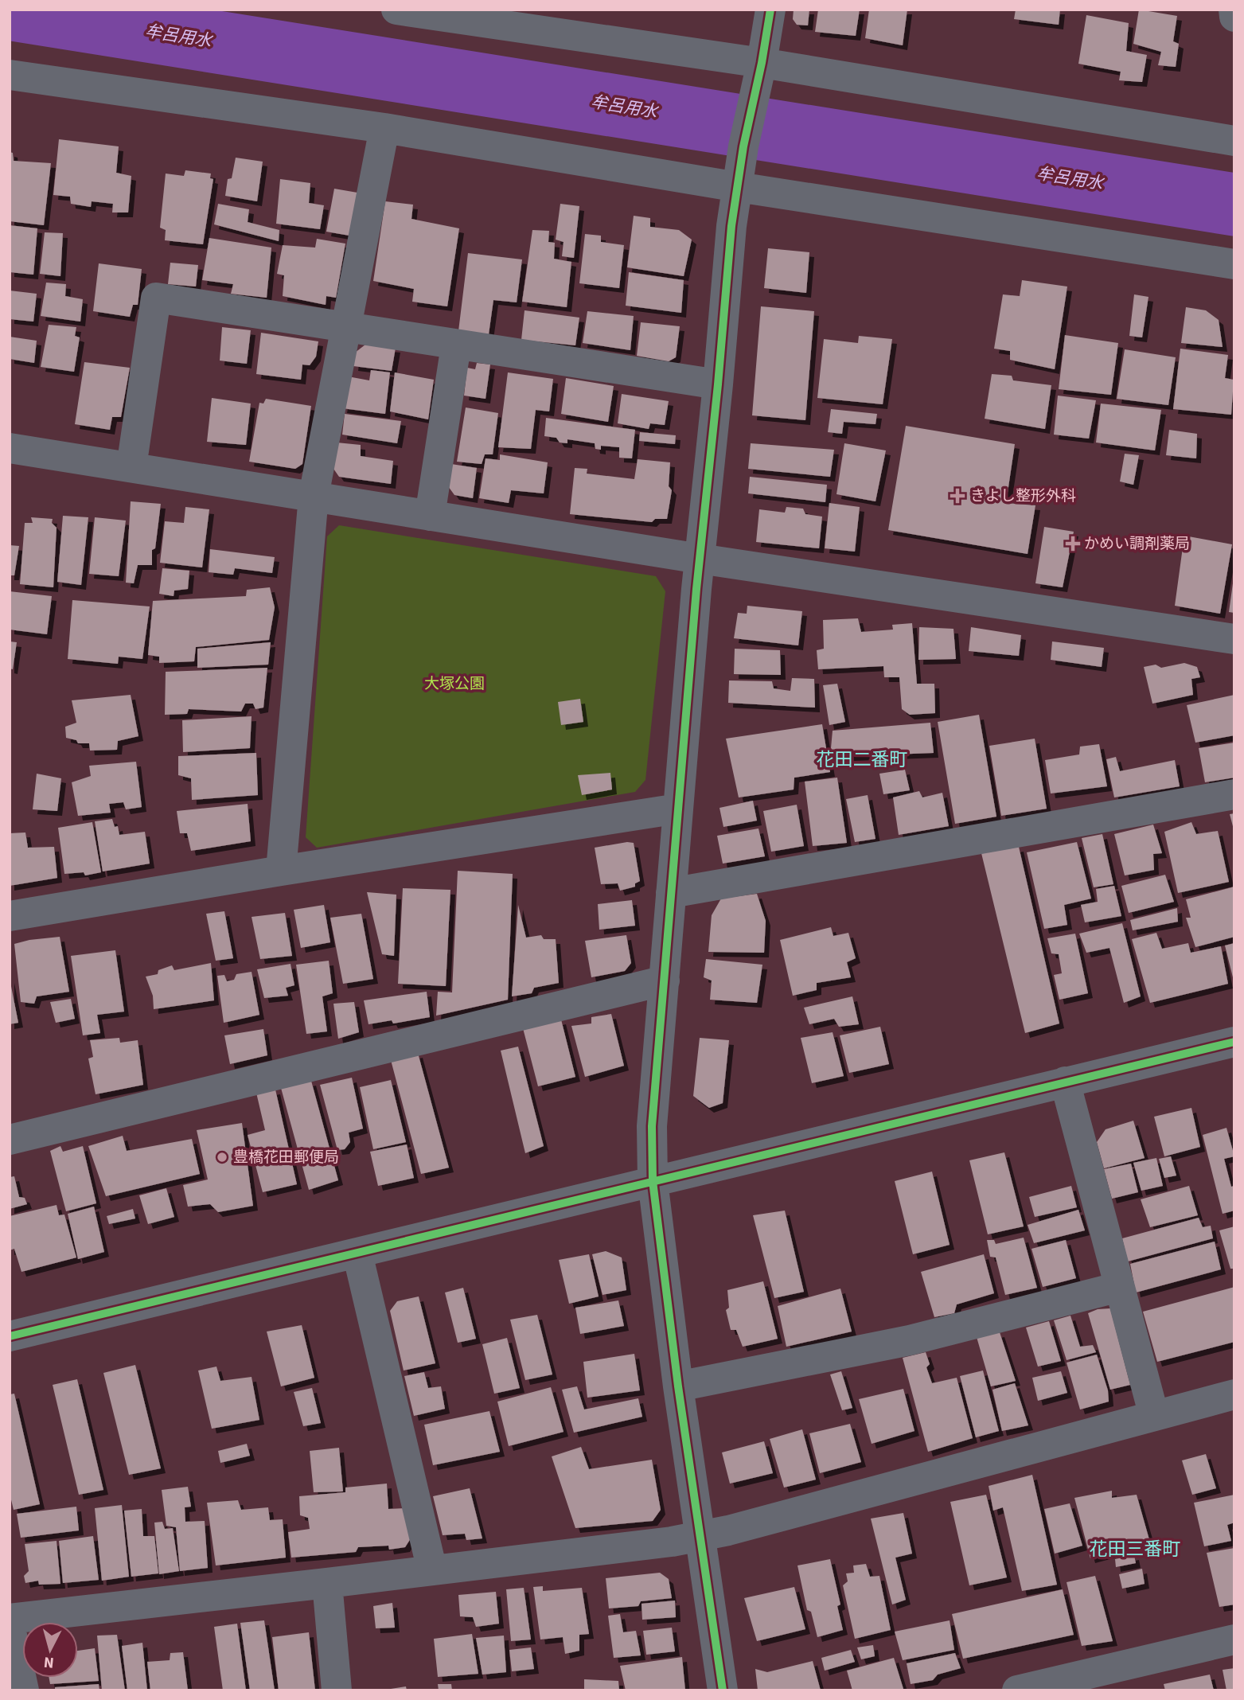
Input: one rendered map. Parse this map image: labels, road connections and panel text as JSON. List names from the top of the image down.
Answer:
{
  "districts": ["花田二番町", "花田三番町"],
  "water": ["牟呂用水"],
  "parks": ["大塚公園"],
  "places": {
    "health": ["きよし整形外科", "かめい調剤薬局"],
    "other": ["豊橋花田郵便局"]
  },
  "north": "bottom"
}
